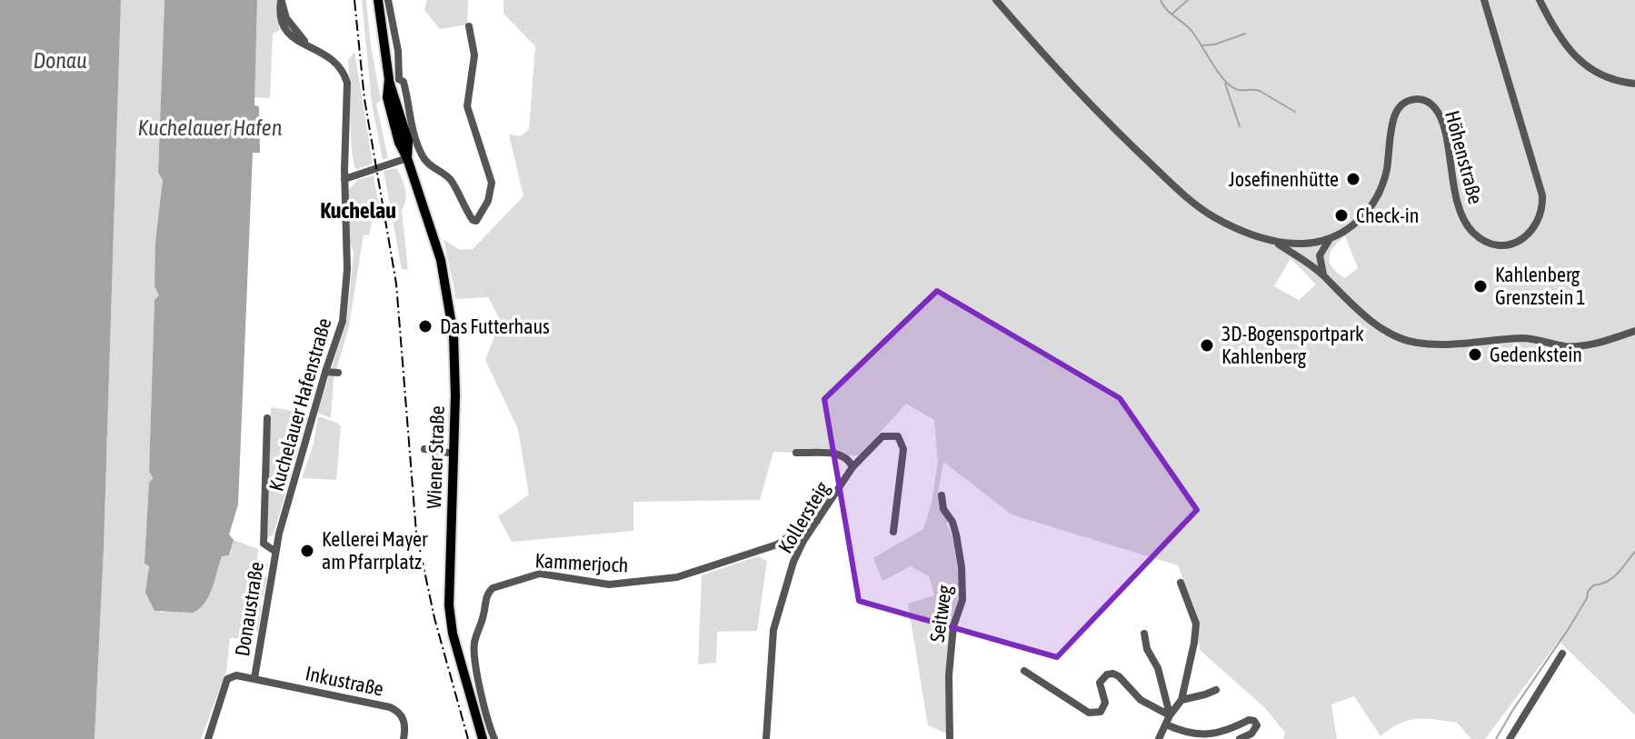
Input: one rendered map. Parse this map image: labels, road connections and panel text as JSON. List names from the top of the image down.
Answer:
{
  "streets": {
    "main road": ["Wiener Straße"],
    "street": [
      "Höhenstraße",
      "Kuchelauer Hafenstraße",
      "Kollersteig",
      "Kammerjoch",
      "Donaustraße",
      "Seitweg",
      "Inkustraße"
    ]
  },
  "crossings": [
    ["Kuchelauer Hafenstraße", "Donaustraße"],
    ["Kollersteig", "Kammerjoch"],
    ["Donaustraße", "Inkustraße"]
  ],
  "districts": ["Kuchelau"],
  "water": ["Donau", "Kuchelauer Hafen"],
  "places": [
    "Josefinenhütte",
    "Check-in",
    "Kahlenberg Grenzstein 1",
    "Das Futterhaus",
    "3D-Bogensportpark Kahlenberg",
    "Gedenkstein",
    "Kellerei Mayer am Pfarrplatz"
  ]
}
